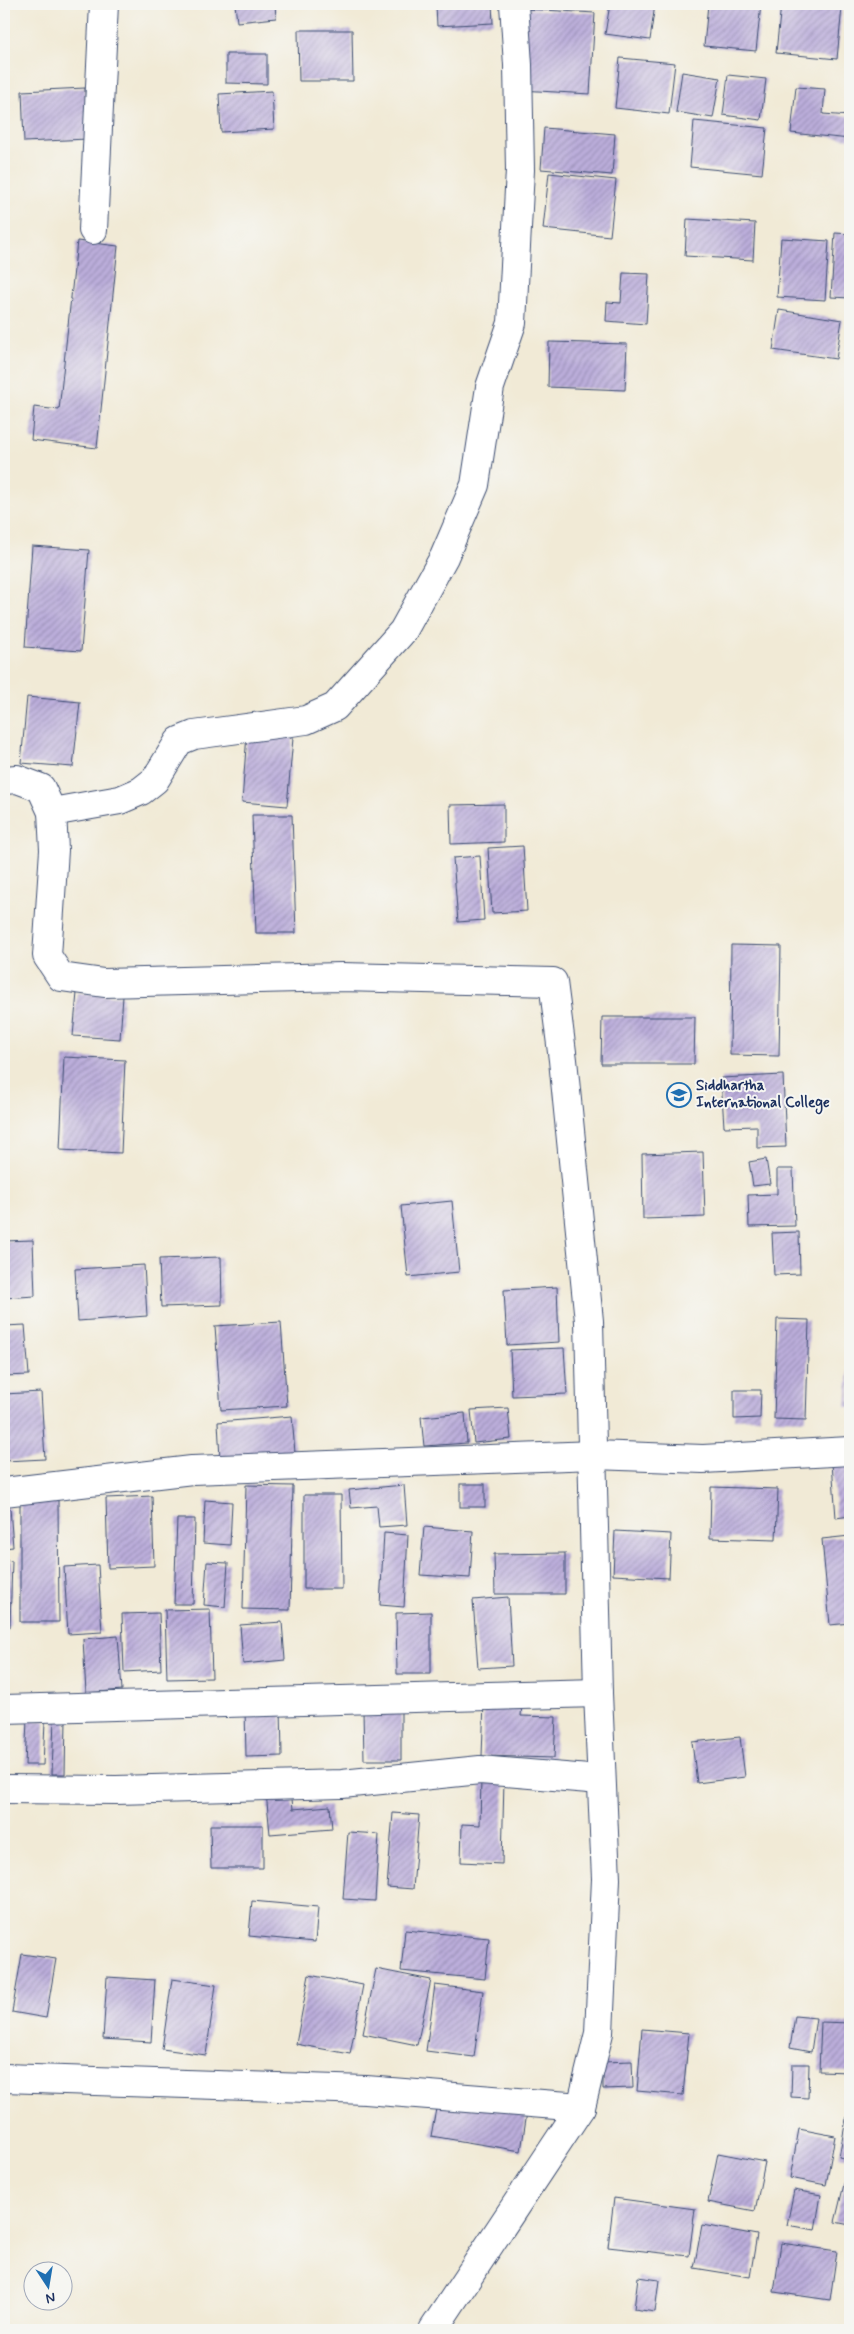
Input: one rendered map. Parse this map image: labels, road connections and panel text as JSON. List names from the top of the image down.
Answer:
{
  "places": {
    "school or university": ["Siddhartha International College"]
  },
  "north": "bottom"
}
